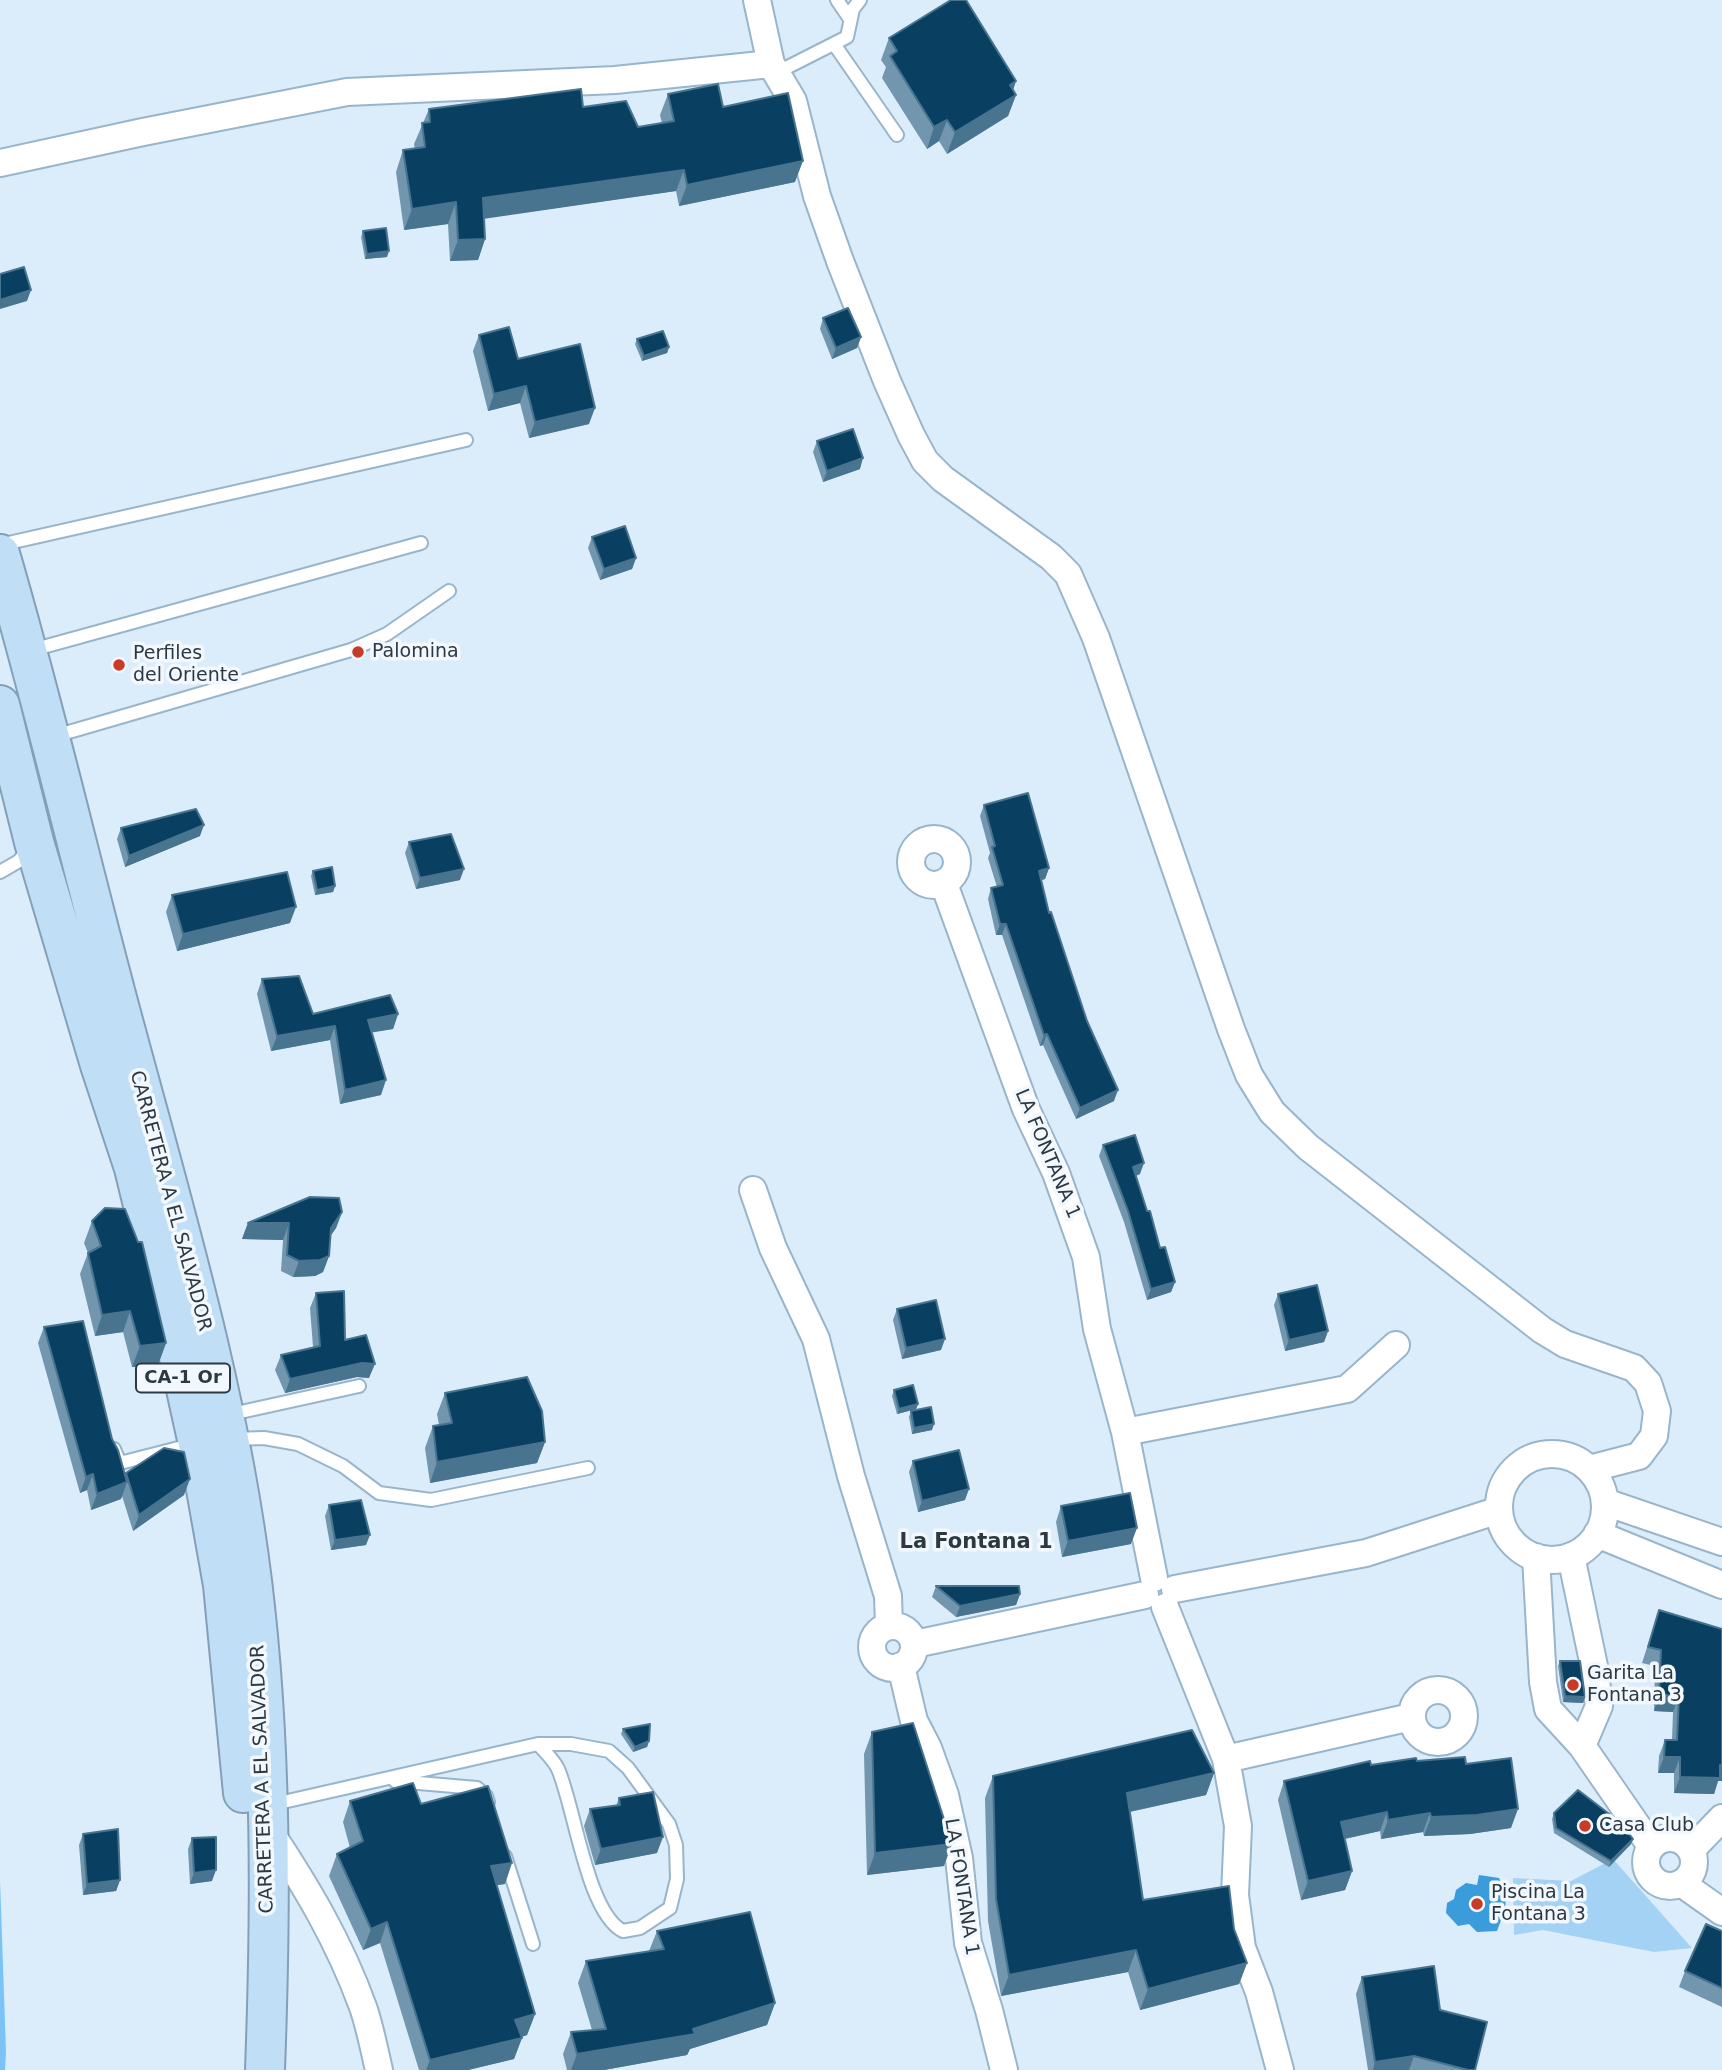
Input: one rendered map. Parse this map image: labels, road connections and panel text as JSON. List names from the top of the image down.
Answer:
{
  "streets": {
    "highway": ["CARRETERA A EL SALVADOR", "CA-1 Or"],
    "street": ["LA FONTANA 1"]
  },
  "districts": ["La Fontana 1"],
  "places": [
    "Palomina",
    "Perfiles del Oriente",
    "Garita La Fontana 3",
    "Casa Club",
    "Piscina La Fontana 3"
  ]
}
